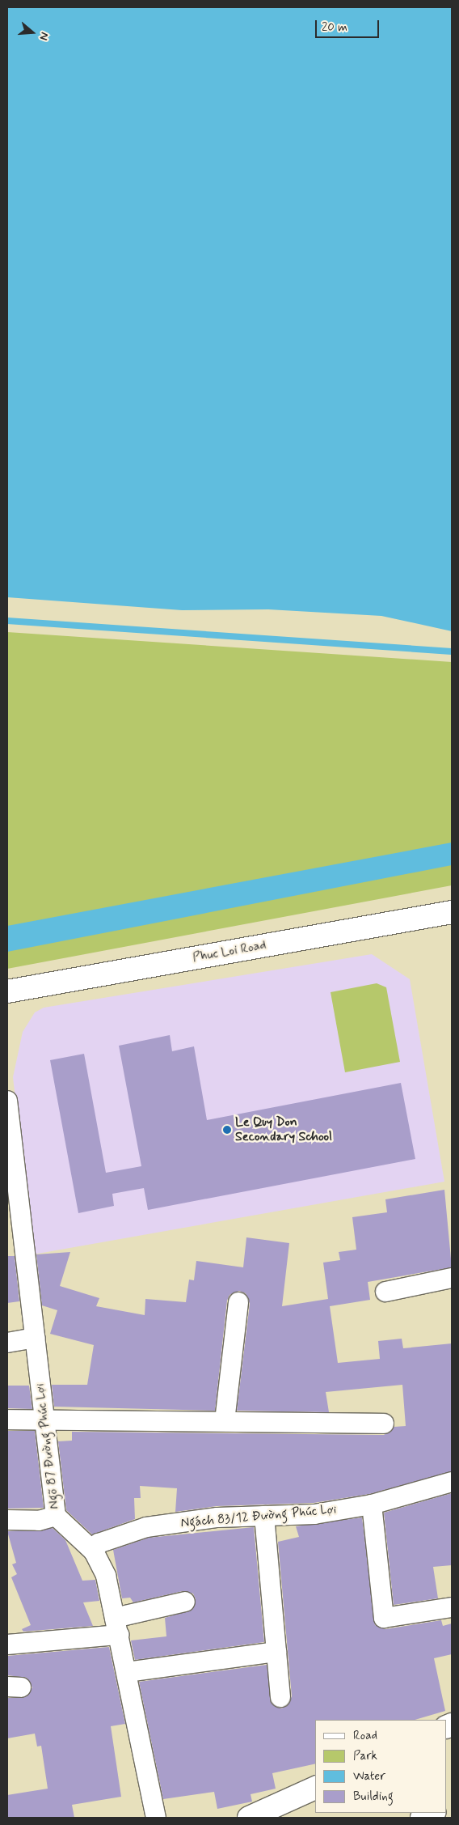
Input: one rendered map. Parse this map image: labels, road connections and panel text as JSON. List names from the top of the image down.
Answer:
{
  "streets": {
    "street": ["Phuc Loi Road", "Ngõ 87 Đường Phúc Lợi", "Ngách 83/12 Đường Phúc Lợi"]
  },
  "crossings": [
    ["Ngõ 87 Đường Phúc Lợi", "Ngách 83/12 Đường Phúc Lợi"]
  ],
  "places": ["Le Quy Don Secondary School"],
  "legend": [
    "Road",
    "Park",
    "Water",
    "Building"
  ],
  "scale_bar": "20 m",
  "north": "right"
}
